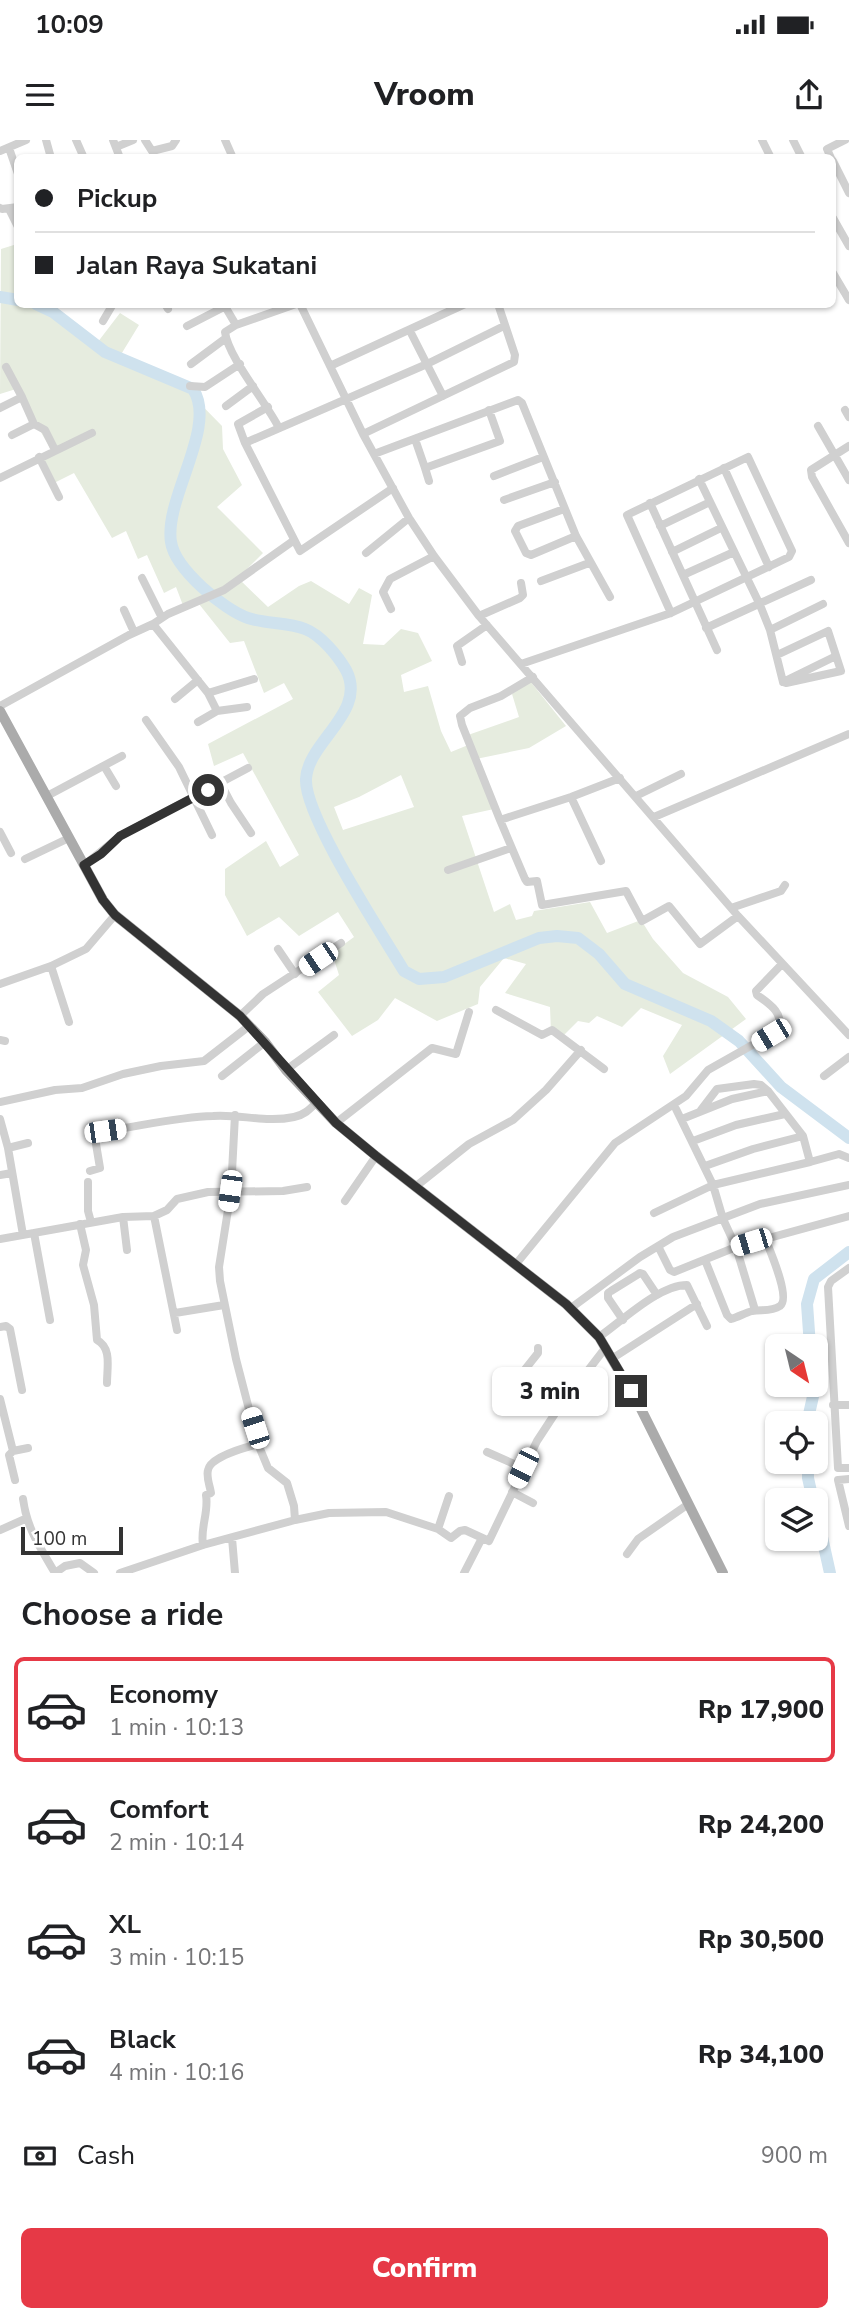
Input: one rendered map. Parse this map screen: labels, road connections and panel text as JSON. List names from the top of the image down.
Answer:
{
  "scale_bar": "100 m",
  "north": "bottom right",
  "page": {
    "status": "10:09",
    "header": "Vroom",
    "banner": ["Pickup", "Jalan Raya Sukatani"],
    "bubble": "3 min",
    "scale": "100 m",
    "heading": "Choose a ride",
    "list": [
      {
        "name": "Economy",
        "note": "1 min · 10:13",
        "value": "Rp 17,900"
      },
      {
        "name": "Comfort",
        "note": "2 min · 10:14",
        "value": "Rp 24,200"
      },
      {
        "name": "XL",
        "note": "3 min · 10:15",
        "value": "Rp 30,500"
      },
      {
        "name": "Black",
        "note": "4 min · 10:16",
        "value": "Rp 34,100"
      }
    ],
    "pay": ["Cash", "900 m"],
    "buttons": "Confirm"
  }
}
